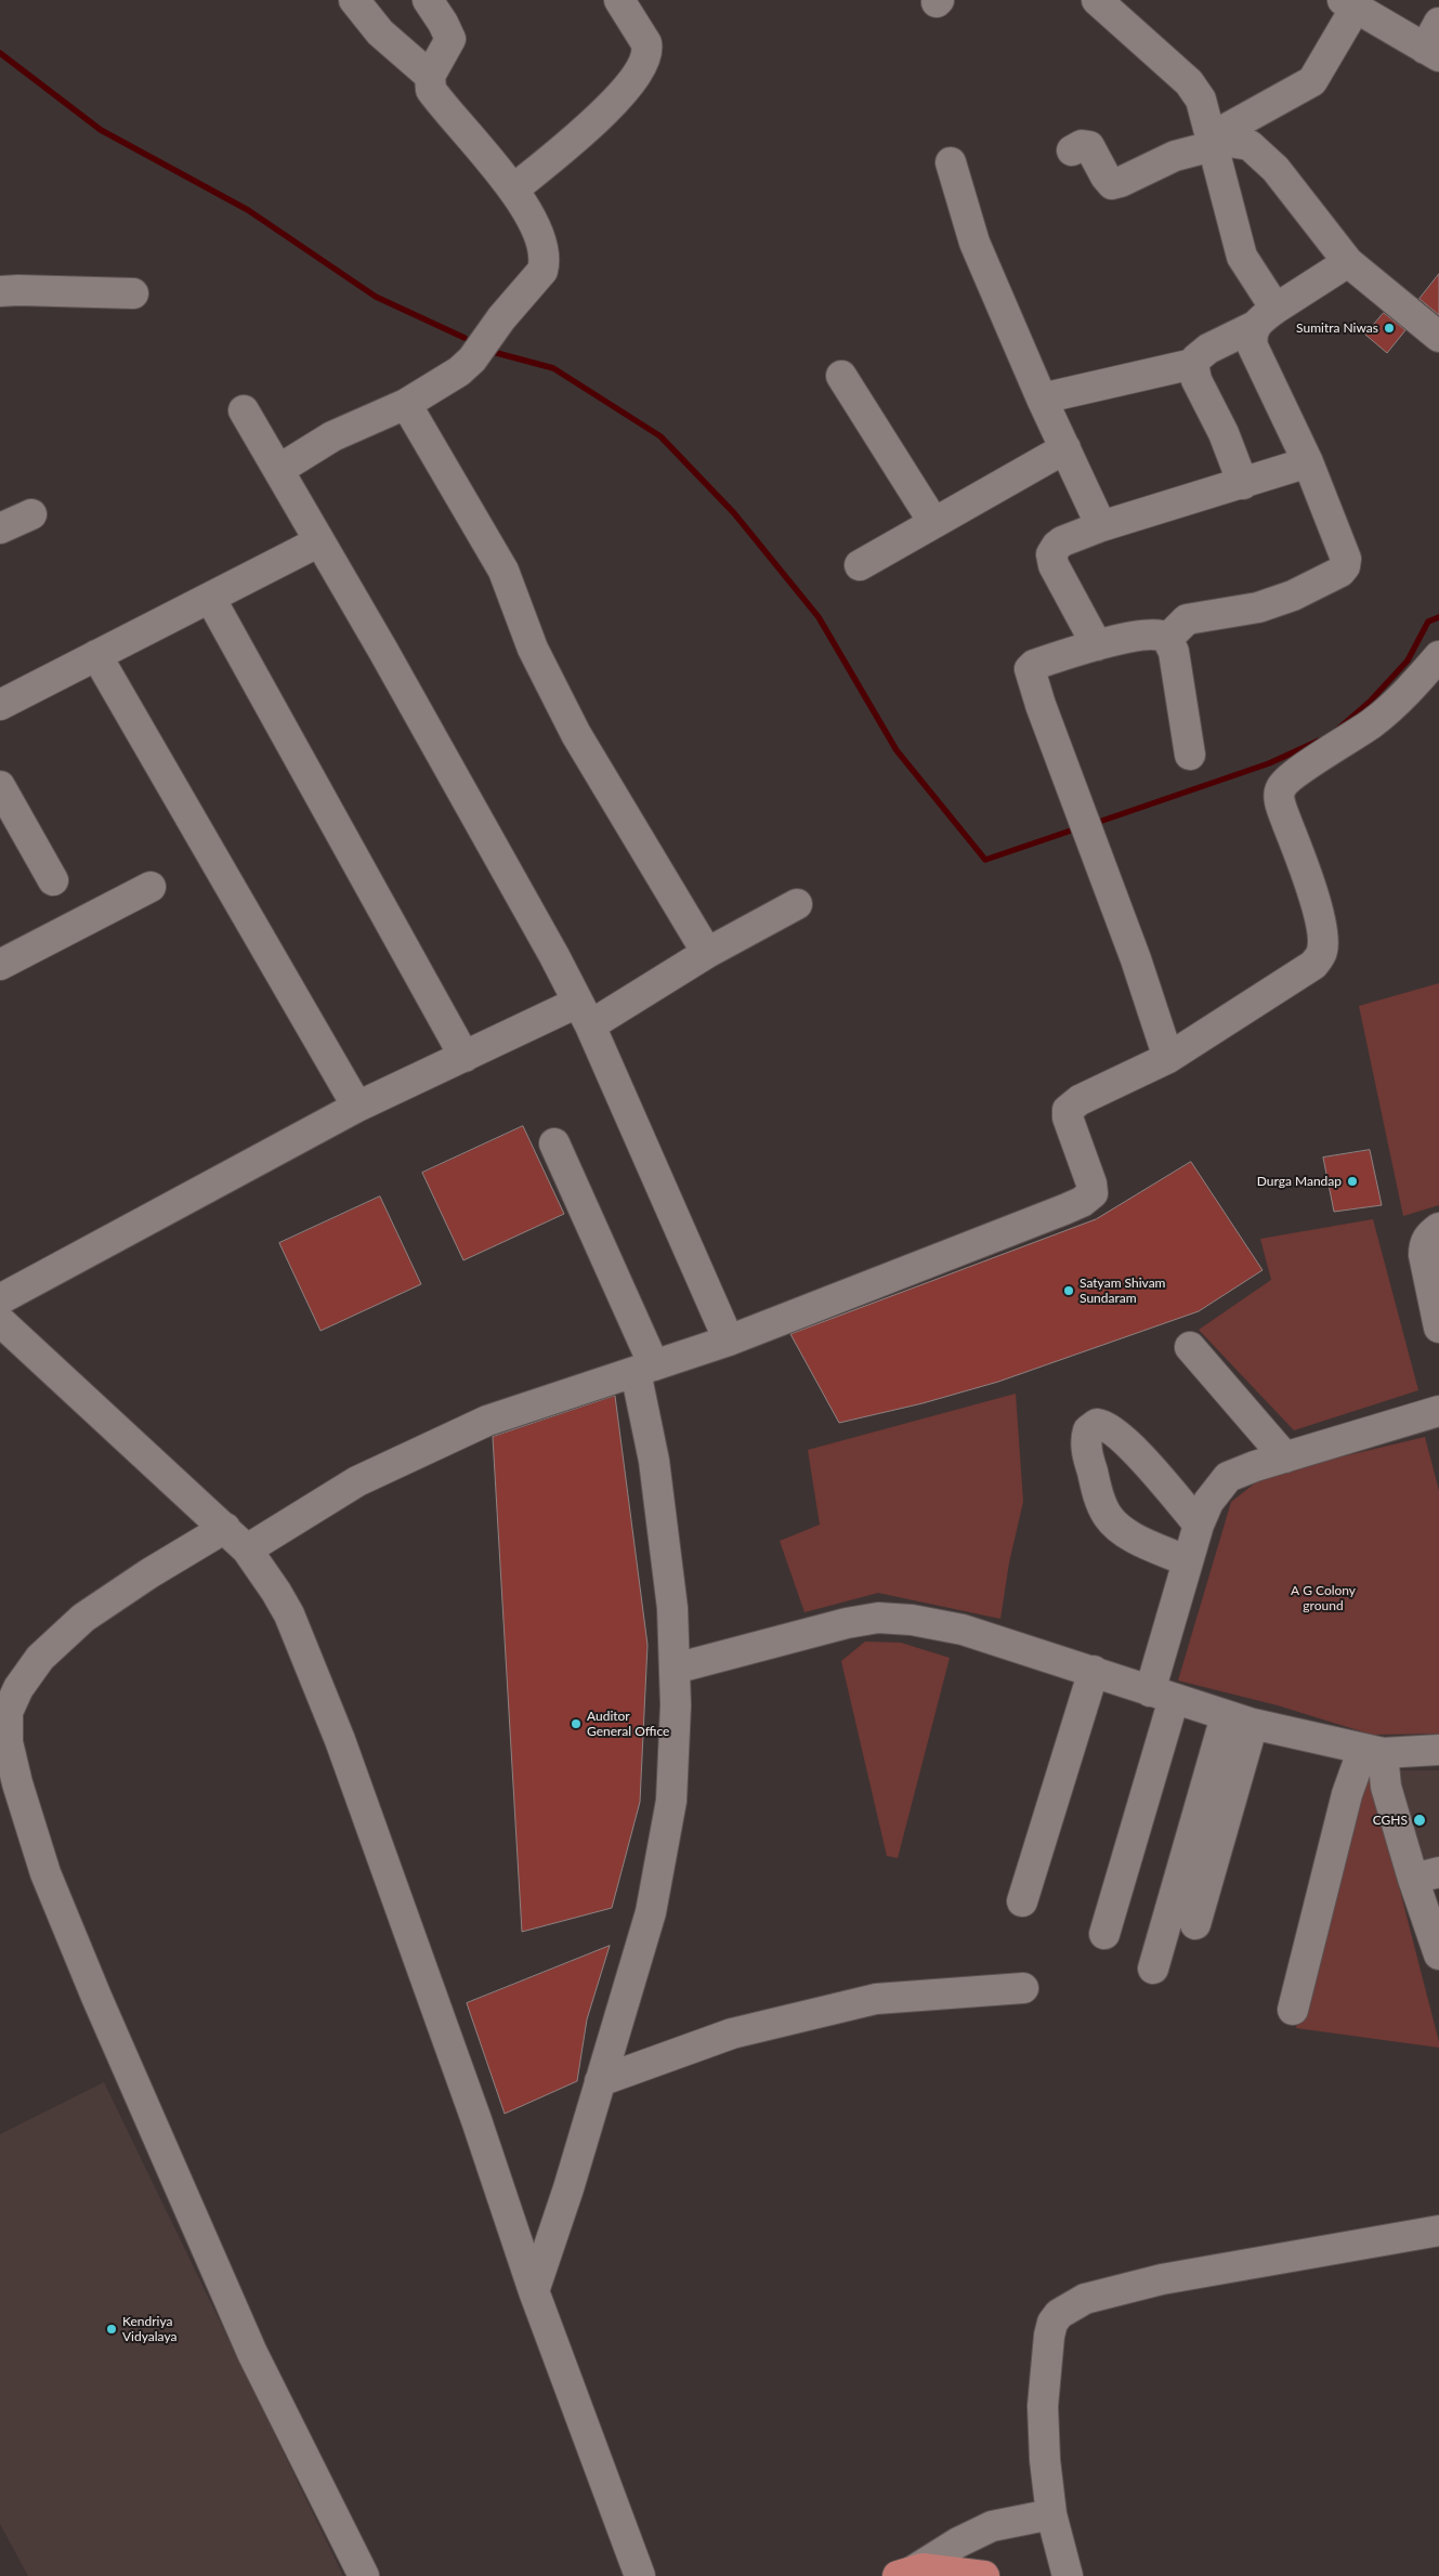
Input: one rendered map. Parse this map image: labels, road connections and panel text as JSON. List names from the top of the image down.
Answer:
{
  "parks": ["A G Colony ground"],
  "places": [
    "Sumitra Niwas",
    "Durga Mandap",
    "Satyam Shivam Sundaram",
    "Auditor General Office",
    "CGHS",
    "Kendriya Vidyalaya"
  ]
}
